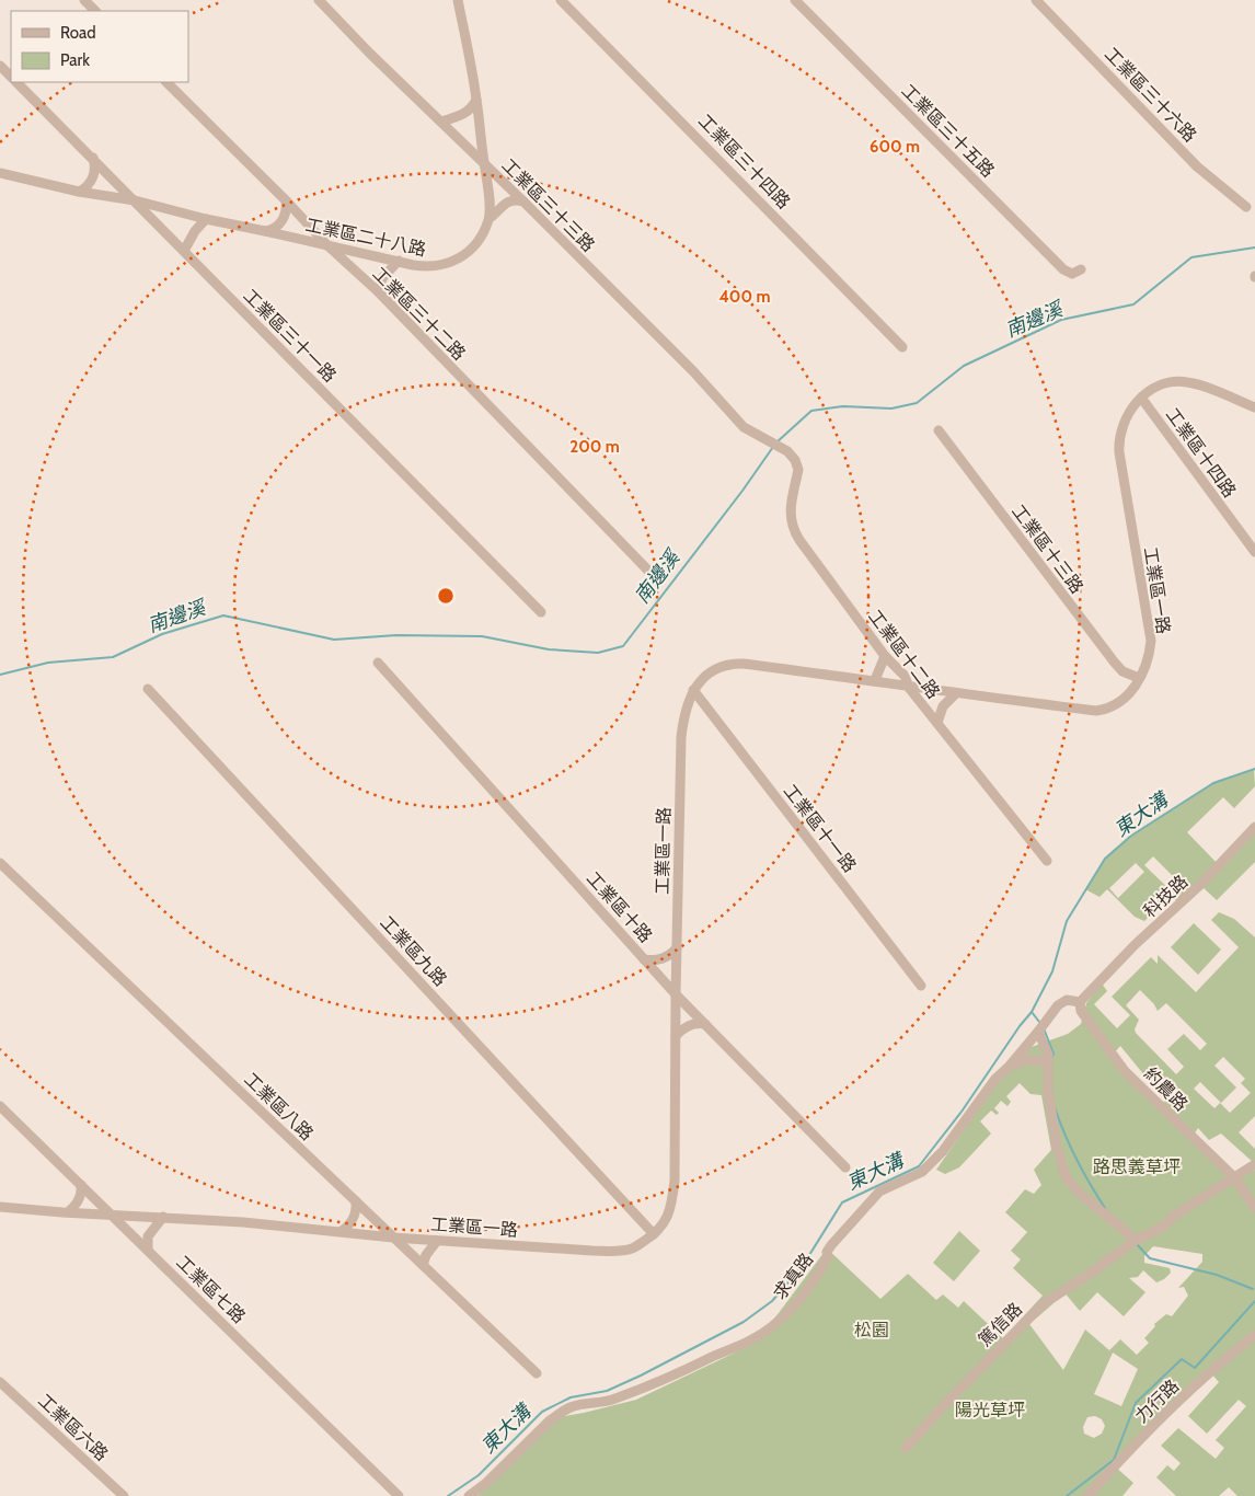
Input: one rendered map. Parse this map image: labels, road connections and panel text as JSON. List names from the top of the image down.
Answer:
{
  "streets": {
    "street": [
      "工業區三十六路",
      "工業區三十五路",
      "工業區三十四路",
      "工業區三十三路",
      "工業區二十八路",
      "工業區三十二路",
      "工業區三十一路",
      "工業區十四路",
      "工業區十三路",
      "工業區一路",
      "工業區十二路",
      "工業區十一路",
      "科技路",
      "工業區十路",
      "工業區九路",
      "約農路",
      "工業區八路",
      "求真路",
      "工業區七路",
      "篤信路",
      "力行路",
      "工業區六路"
    ]
  },
  "crossings": [
    ["工業區三十三路", "工業區二十八路"],
    ["工業區三十三路", "工業區十二路"],
    ["工業區二十八路", "工業區三十二路"],
    ["工業區二十八路", "工業區三十一路"],
    ["工業區十四路", "工業區一路"],
    ["工業區十三路", "工業區一路"],
    ["工業區一路", "工業區十二路"],
    ["工業區一路", "工業區十一路"],
    ["工業區一路", "工業區十路"],
    ["工業區一路", "工業區九路"],
    ["工業區一路", "工業區八路"],
    ["工業區一路", "工業區七路"],
    ["科技路", "約農路"],
    ["科技路", "求真路"],
    ["約農路", "求真路"],
    ["約農路", "篤信路"]
  ],
  "water": ["南邊溪", "東大溝"],
  "parks": ["路思義草坪", "松園", "陽光草坪"],
  "legend": ["Road", "Park"],
  "rings": ["600 m", "400 m", "200 m"]
}
